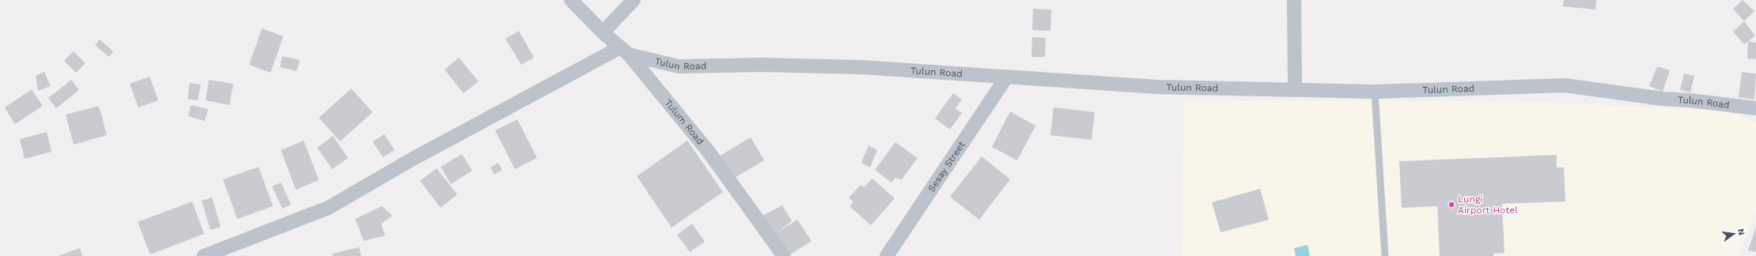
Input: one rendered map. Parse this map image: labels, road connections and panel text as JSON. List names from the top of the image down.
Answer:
{
  "streets": {
    "street": ["Tulun Road", "Tulum Road", "Sesay Street"]
  },
  "crossings": [
    ["Tulun Road", "Tulum Road"],
    ["Tulun Road", "Sesay Street"]
  ],
  "places": ["Lungi Airport Hotel"],
  "north": "right"
}
